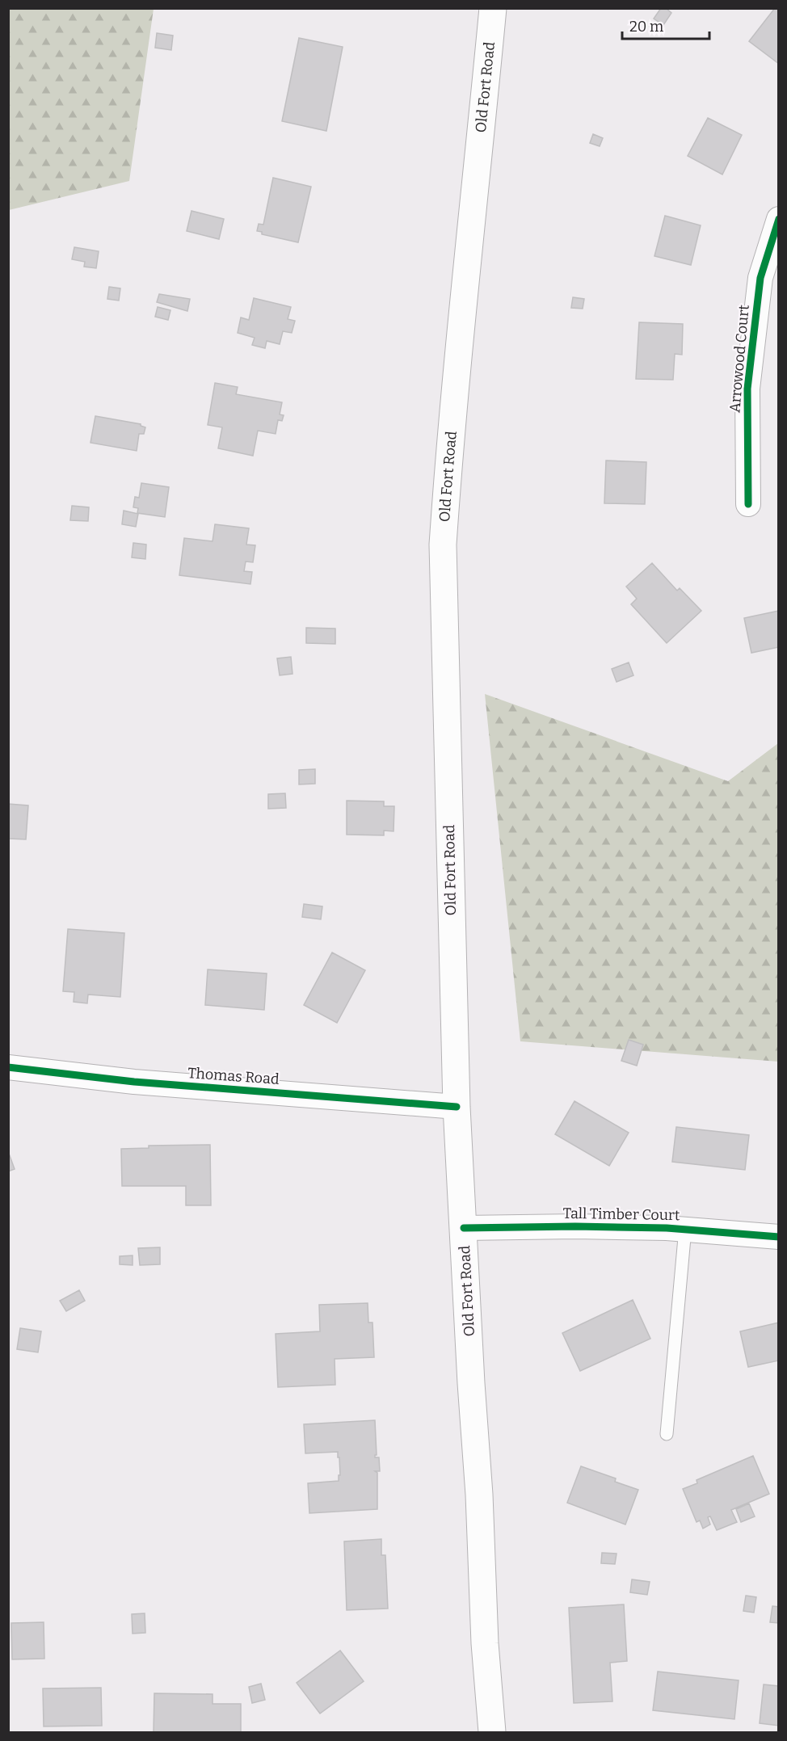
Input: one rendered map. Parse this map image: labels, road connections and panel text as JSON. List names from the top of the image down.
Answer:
{
  "streets": {
    "main road": ["Old Fort Road"],
    "street": ["Arrowood Court", "Thomas Road", "Tall Timber Court"]
  },
  "crossings": [
    ["Old Fort Road", "Thomas Road"],
    ["Old Fort Road", "Tall Timber Court"]
  ],
  "scale_bar": "20 m"
}
